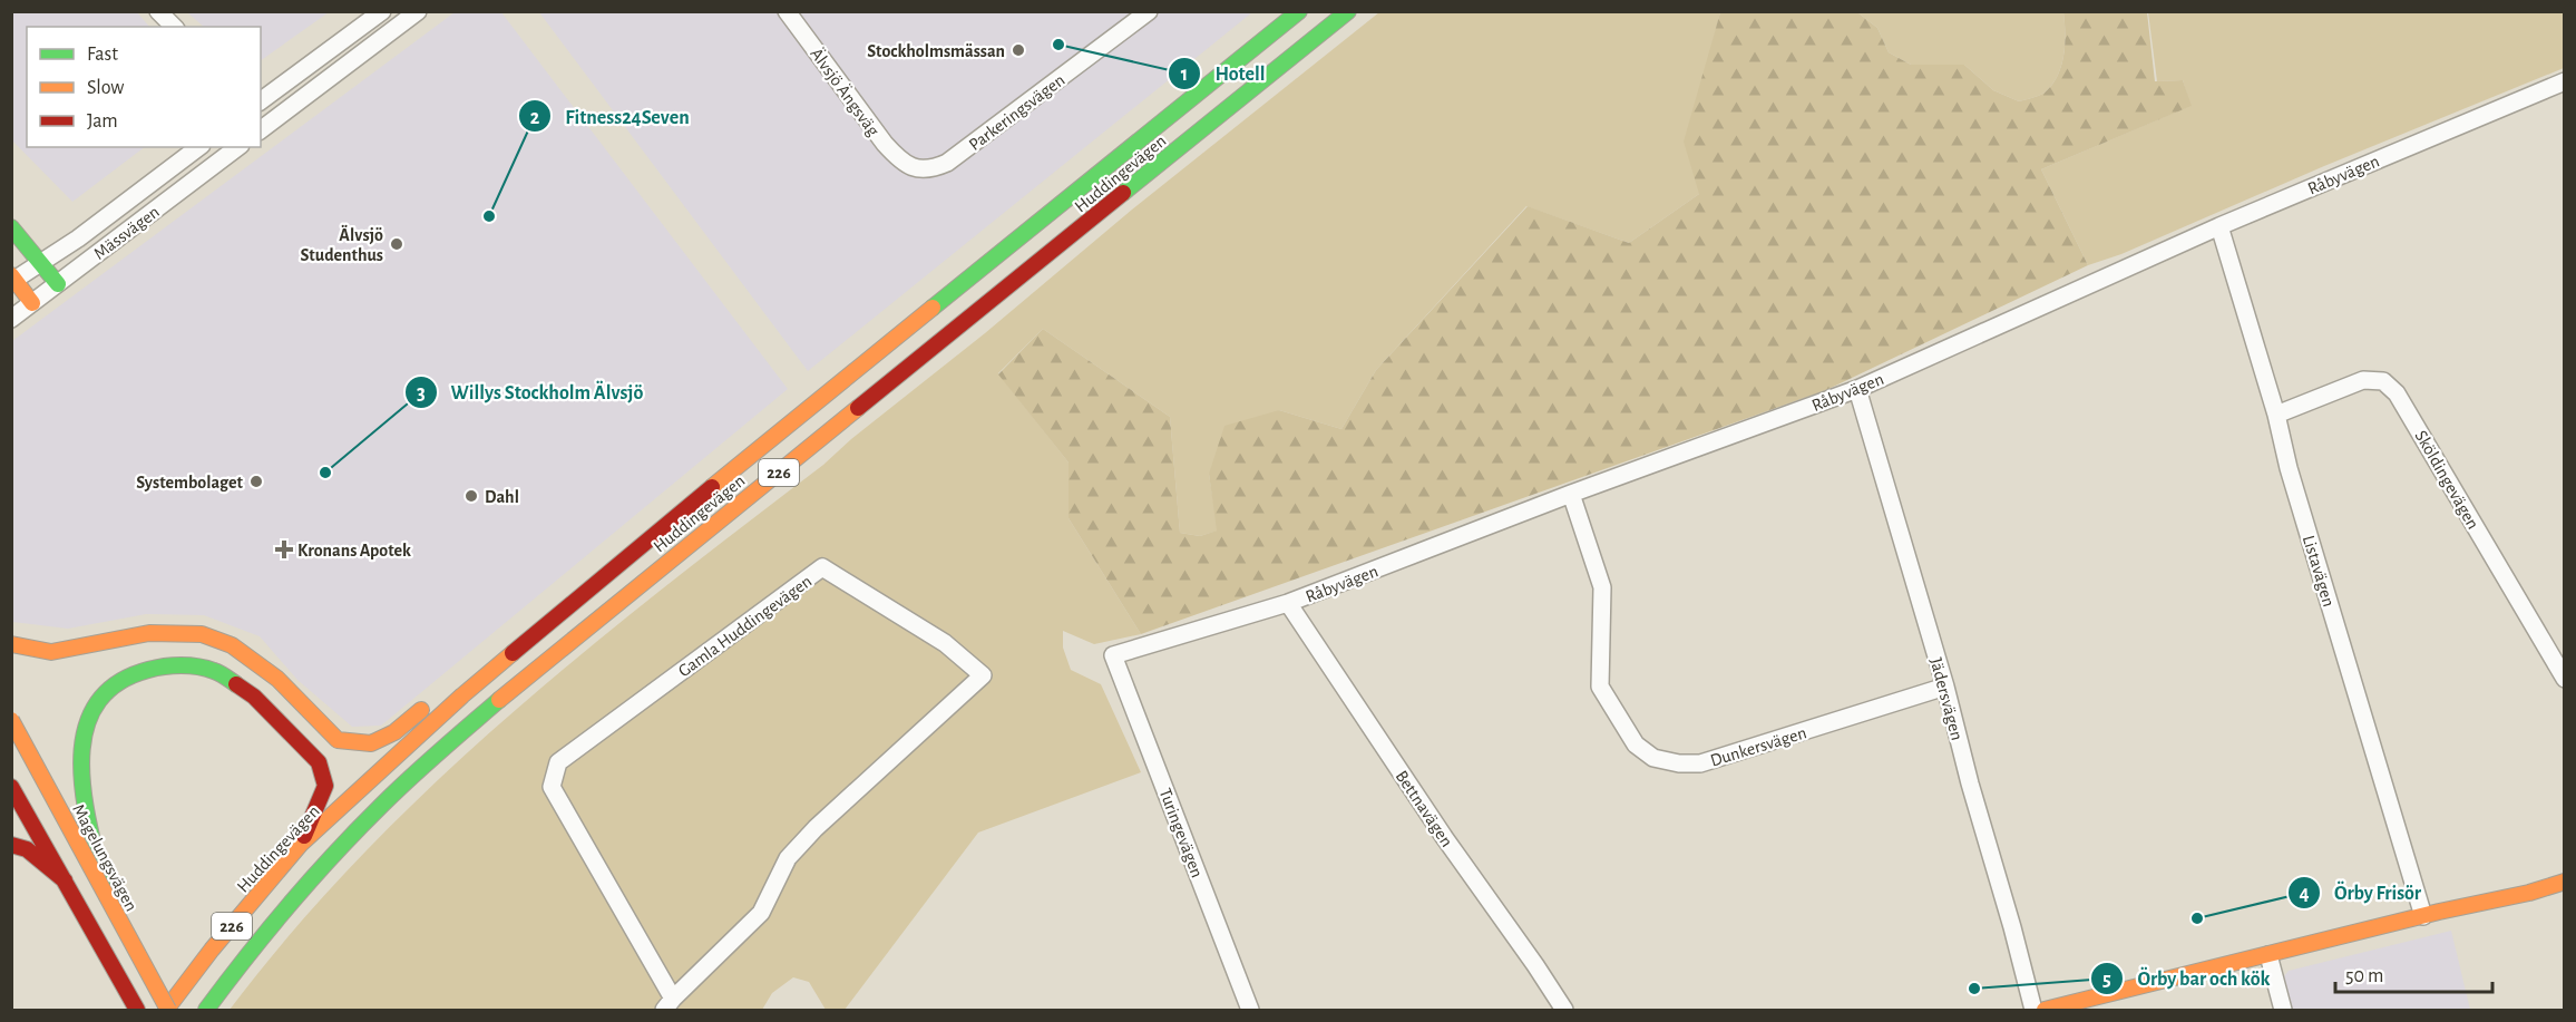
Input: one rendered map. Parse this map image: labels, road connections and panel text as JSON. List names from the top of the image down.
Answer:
{
  "streets": {
    "main road": ["Huddingevägen", "226", "Magelungsvägen"],
    "street": [
      "Älvsjö Ängsväg",
      "Parkeringsvägen",
      "Råbyvägen",
      "Mässvägen",
      "Sköldingevägen",
      "Listavägen",
      "Gamla Huddingevägen",
      "Jädersvägen",
      "Dunkersvägen",
      "Bettnavägen",
      "Turingevägen"
    ]
  },
  "crossings": [
    ["Älvsjö Ängsväg", "Parkeringsvägen"],
    ["Huddingevägen", "Magelungsvägen"],
    ["Råbyvägen", "Listavägen"],
    ["Råbyvägen", "Jädersvägen"],
    ["Råbyvägen", "Dunkersvägen"],
    ["Råbyvägen", "Bettnavägen"],
    ["Råbyvägen", "Turingevägen"],
    ["Sköldingevägen", "Listavägen"],
    ["Jädersvägen", "Dunkersvägen"]
  ],
  "places": {
    "other": [
      "Hotell",
      "Stockholmsmässan",
      "Fitness24Seven",
      "Älvsjö Studenthus",
      "Willys Stockholm Älvsjö",
      "Systembolaget",
      "Dahl",
      "Örby Frisör",
      "Örby bar och kök"
    ],
    "health": ["Kronans Apotek"]
  },
  "legend": ["Fast", "Slow", "Jam"],
  "scale_bar": "50 m"
}
